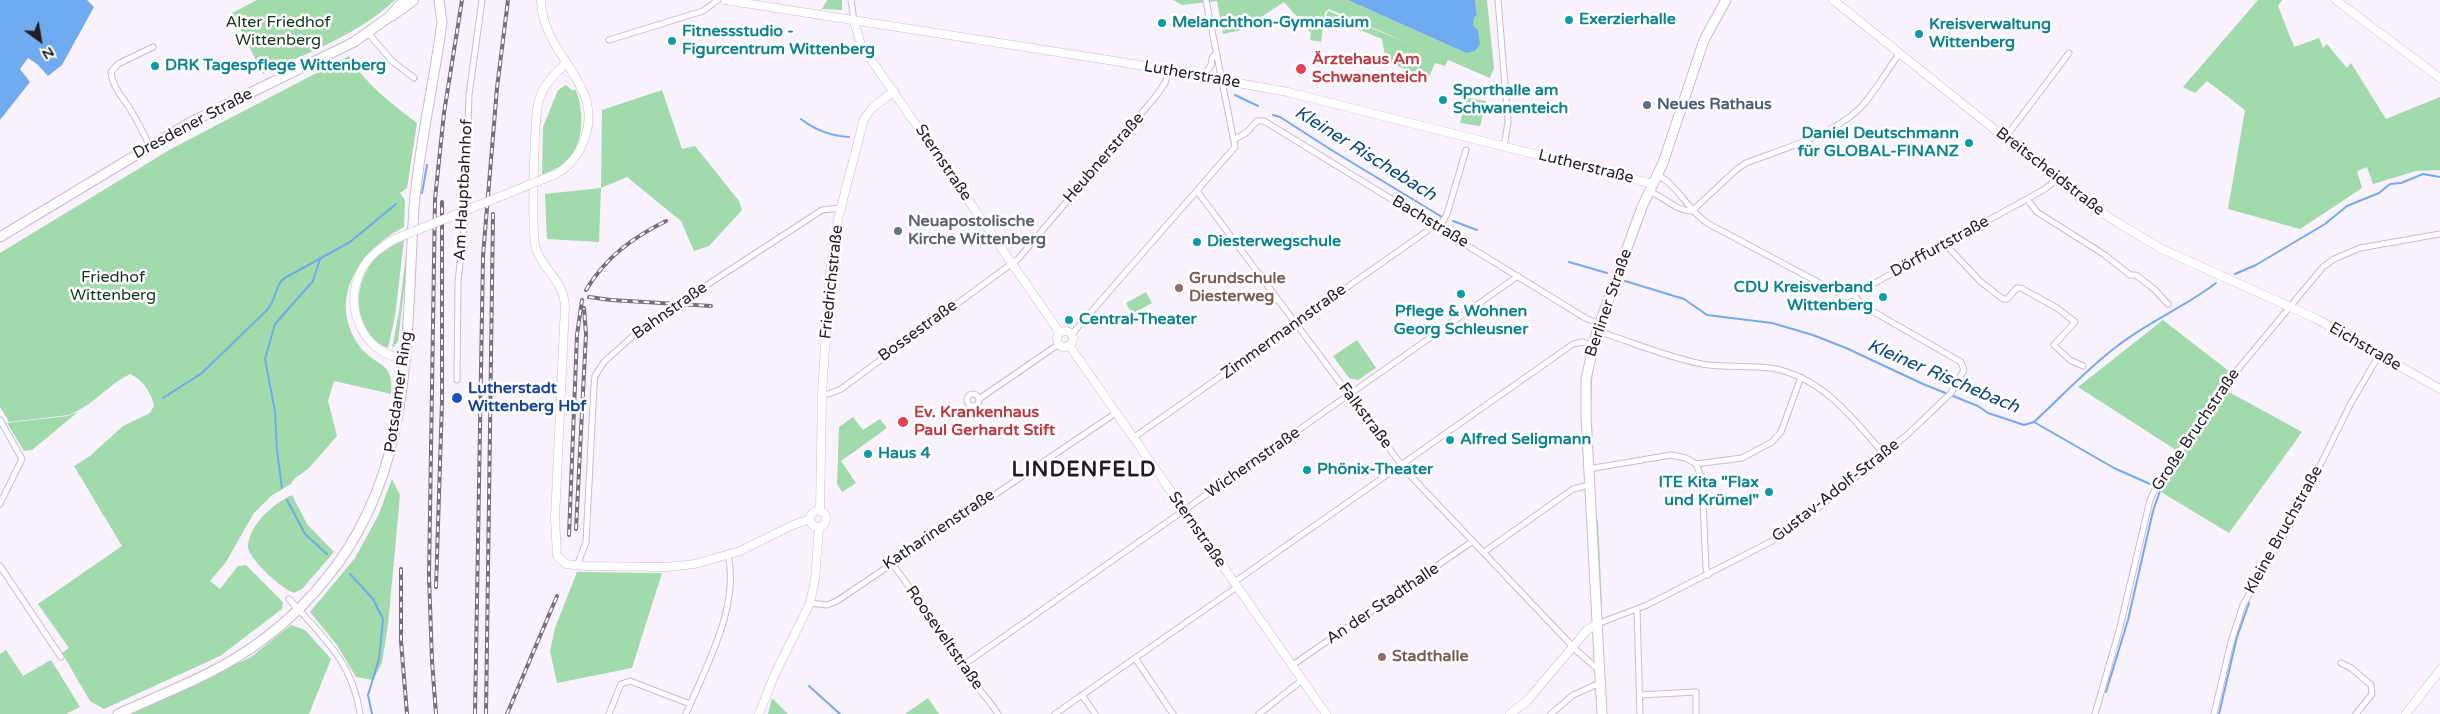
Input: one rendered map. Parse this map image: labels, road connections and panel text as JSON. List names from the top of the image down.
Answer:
{
  "streets": {
    "main road": ["Dresdener Straße", "Berliner Straße", "Potsdamer Ring"],
    "street": [
      "Lutherstraße",
      "Heubnerstraße",
      "Sternstraße",
      "Breitscheidstraße",
      "Am Hauptbahnhof",
      "Bachstraße",
      "Dörffurtstraße",
      "Friedrichstraße",
      "Bahnstraße",
      "Bossestraße",
      "Zimmermannstraße",
      "Eichstraße",
      "Falkstraße",
      "Große Bruchstraße",
      "Wichernstraße",
      "Gustav-Adolf-Straße",
      "Katharinenstraße",
      "Kleine Bruchstraße",
      "An der Stadthalle",
      "Rooseveltstraße"
    ]
  },
  "crossings": [
    ["Lutherstraße", "Heubnerstraße"],
    ["Lutherstraße", "Berliner Straße"],
    ["Heubnerstraße", "Sternstraße"],
    ["Heubnerstraße", "Bossestraße"],
    ["Sternstraße", "Friedrichstraße"],
    ["Sternstraße", "Bossestraße"],
    ["Sternstraße", "Zimmermannstraße"],
    ["Sternstraße", "Wichernstraße"],
    ["Sternstraße", "Katharinenstraße"],
    ["Sternstraße", "An der Stadthalle"],
    ["Breitscheidstraße", "Dörffurtstraße"],
    ["Breitscheidstraße", "Eichstraße"],
    ["Breitscheidstraße", "Große Bruchstraße"],
    ["Bachstraße", "Berliner Straße"],
    ["Bachstraße", "Zimmermannstraße"],
    ["Bachstraße", "Wichernstraße"],
    ["Bachstraße", "Gustav-Adolf-Straße"],
    ["Dörffurtstraße", "Gustav-Adolf-Straße"],
    ["Friedrichstraße", "Bahnstraße"],
    ["Friedrichstraße", "Bossestraße"],
    ["Friedrichstraße", "Katharinenstraße"],
    ["Berliner Straße", "Falkstraße"],
    ["Berliner Straße", "Gustav-Adolf-Straße"],
    ["Zimmermannstraße", "Falkstraße"],
    ["Eichstraße", "Große Bruchstraße"],
    ["Eichstraße", "Kleine Bruchstraße"],
    ["Falkstraße", "Wichernstraße"],
    ["Falkstraße", "An der Stadthalle"],
    ["Wichernstraße", "Rooseveltstraße"],
    ["Katharinenstraße", "Rooseveltstraße"]
  ],
  "districts": ["LINDENFELD"],
  "water": ["Kleiner Rischebach"],
  "parks": ["Alter Friedhof Wittenberg", "Friedhof Wittenberg"],
  "places": [
    "Exerzierhalle",
    "Melanchthon-Gymnasium",
    "Kreisverwaltung Wittenberg",
    "Fitnessstudio - Figurcentrum Wittenberg",
    "DRK Tagespflege Wittenberg",
    "Ärztehaus Am Schwanenteich",
    "Sporthalle am Schwanenteich",
    "Neues Rathaus",
    "Daniel Deutschmann für GLOBAL-FINANZ",
    "Neuapostolische Kirche Wittenberg",
    "Diesterwegschule",
    "Grundschule Diesterweg",
    "Pflege & Wohnen Georg Schleusner",
    "CDU Kreisverband Wittenberg",
    "Central-Theater",
    "Lutherstadt Wittenberg Hbf",
    "Ev. Krankenhaus Paul Gerhardt Stift",
    "Alfred Seligmann",
    "Haus 4",
    "Phönix-Theater",
    "ITE Kita \"Flax und Krümel\"",
    "Stadthalle"
  ],
  "north": "bottom right"
}
